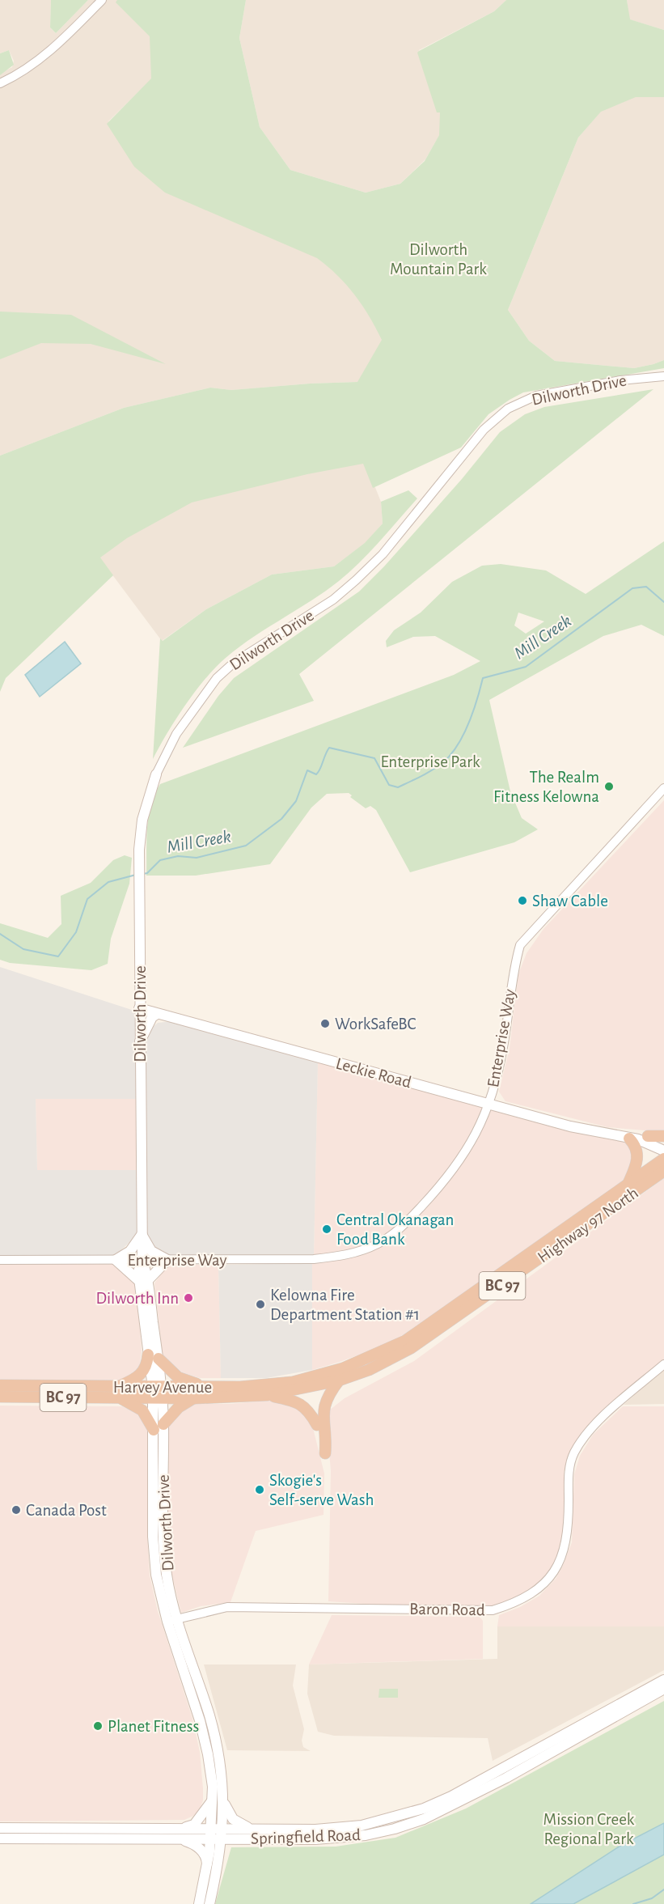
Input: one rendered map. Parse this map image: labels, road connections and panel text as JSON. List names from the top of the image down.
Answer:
{
  "streets": {
    "highway": ["Highway 97 North", "BC 97", "Harvey Avenue"],
    "main road": ["Dilworth Drive", "Leckie Road", "Springfield Road"],
    "street": ["Enterprise Way", "Baron Road"]
  },
  "crossings": [
    ["Dilworth Drive", "Enterprise Way"],
    ["Dilworth Drive", "Leckie Road"],
    ["Dilworth Drive", "Harvey Avenue"],
    ["Dilworth Drive", "Baron Road"],
    ["Dilworth Drive", "Springfield Road"],
    ["Enterprise Way", "Leckie Road"],
    ["Highway 97 North", "Harvey Avenue"]
  ],
  "water": ["Mill Creek"],
  "parks": ["Dilworth Mountain Park", "Enterprise Park", "Mission Creek Regional Park"],
  "places": [
    "The Realm Fitness Kelowna",
    "Shaw Cable",
    "WorkSafeBC",
    "Central Okanagan Food Bank",
    "Dilworth Inn",
    "Kelowna Fire Department Station #1",
    "Skogie's Self-serve Wash",
    "Canada Post",
    "Planet Fitness"
  ]
}
